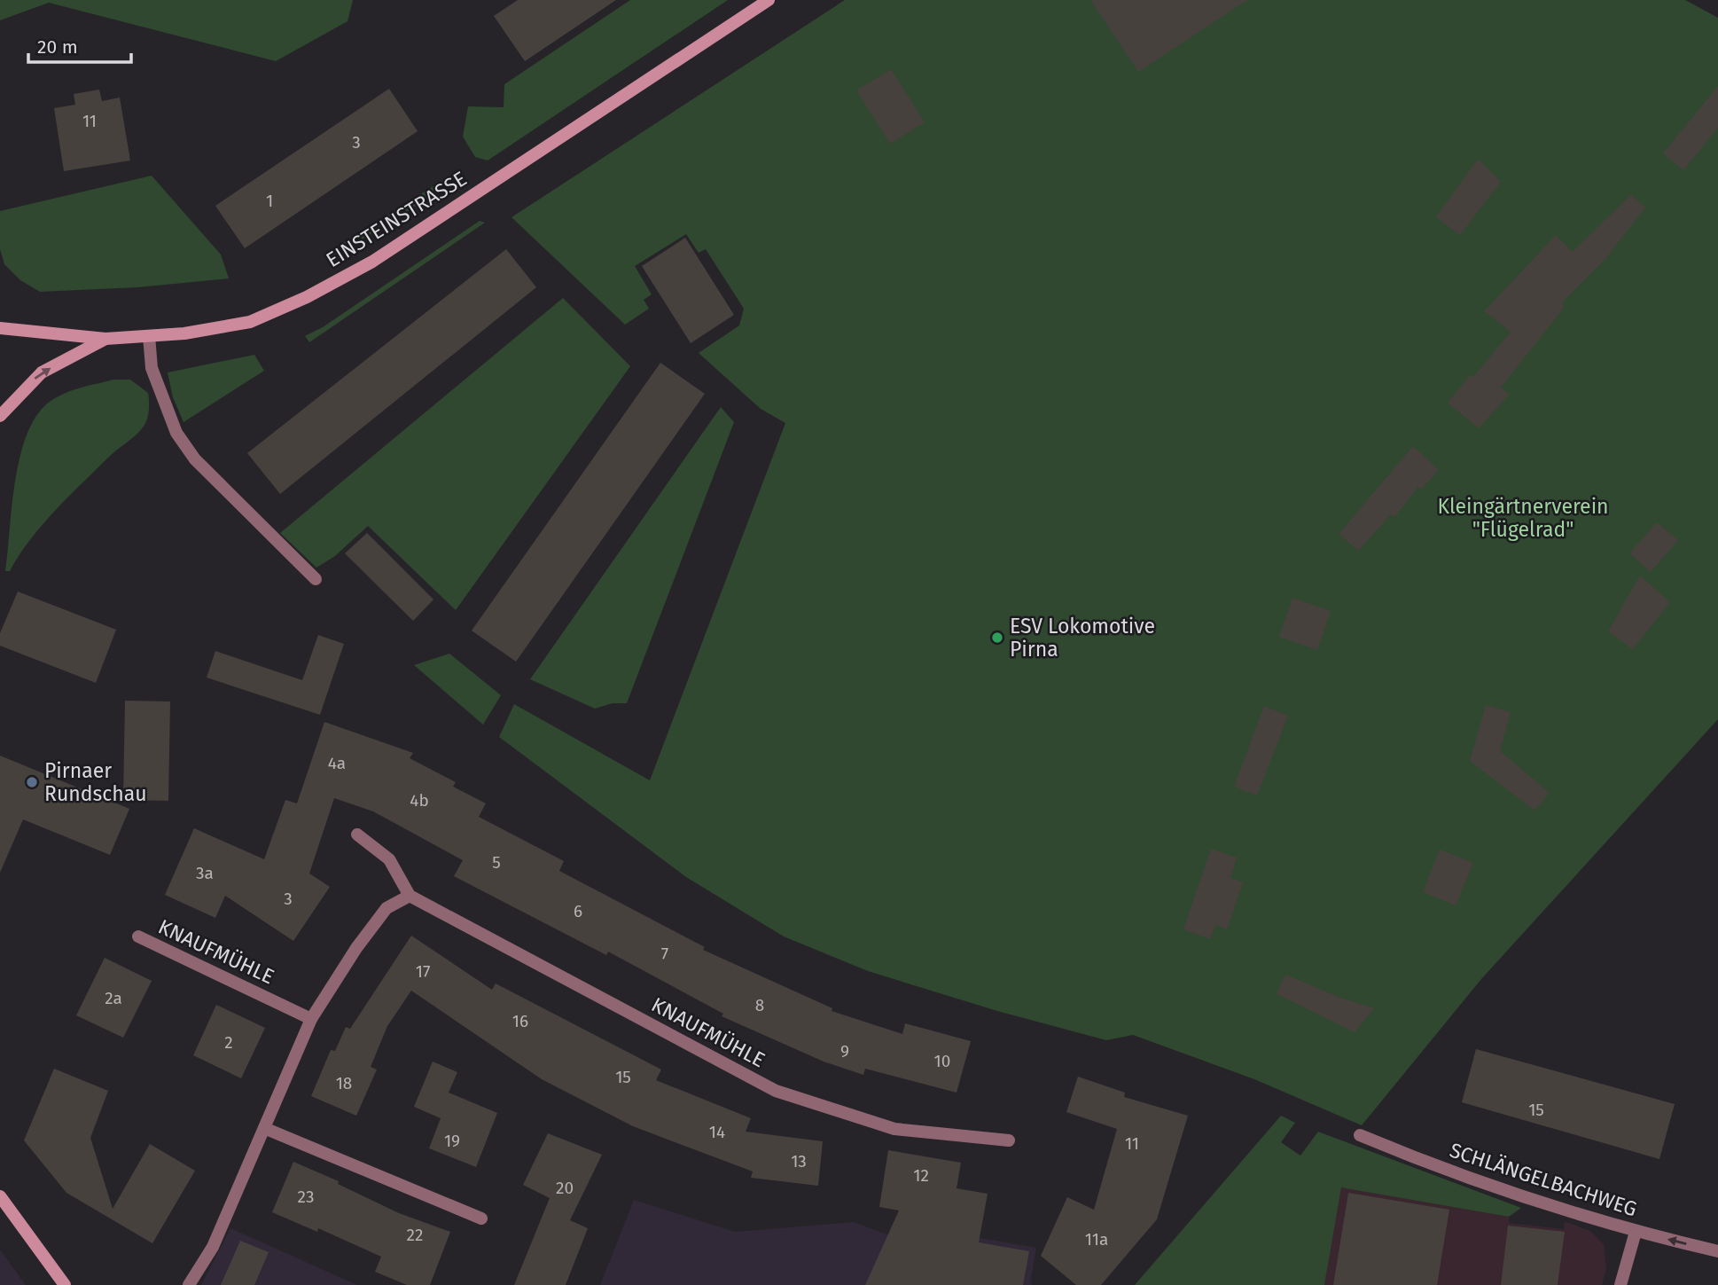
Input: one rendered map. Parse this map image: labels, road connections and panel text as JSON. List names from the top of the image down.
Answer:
{
  "streets": {
    "main road": ["EINSTEINSTRASSE"],
    "street": ["KNAUFMÜHLE", "SCHLÄNGELBACHWEG"]
  },
  "parks": ["Kleingärtnerverein \"Flügelrad\""],
  "places": ["ESV Lokomotive Pirna", "Pirnaer Rundschau"],
  "house_numbers": [
    "11",
    "3",
    "1",
    "4a",
    "4b",
    "5",
    "3a",
    "3",
    "6",
    "7",
    "17",
    "2a",
    "8",
    "16",
    "2",
    "9",
    "10",
    "15",
    "18",
    "15",
    "14",
    "19",
    "11",
    "13",
    "12",
    "20",
    "23",
    "22",
    "11a"
  ],
  "scale_bar": "20 m"
}
